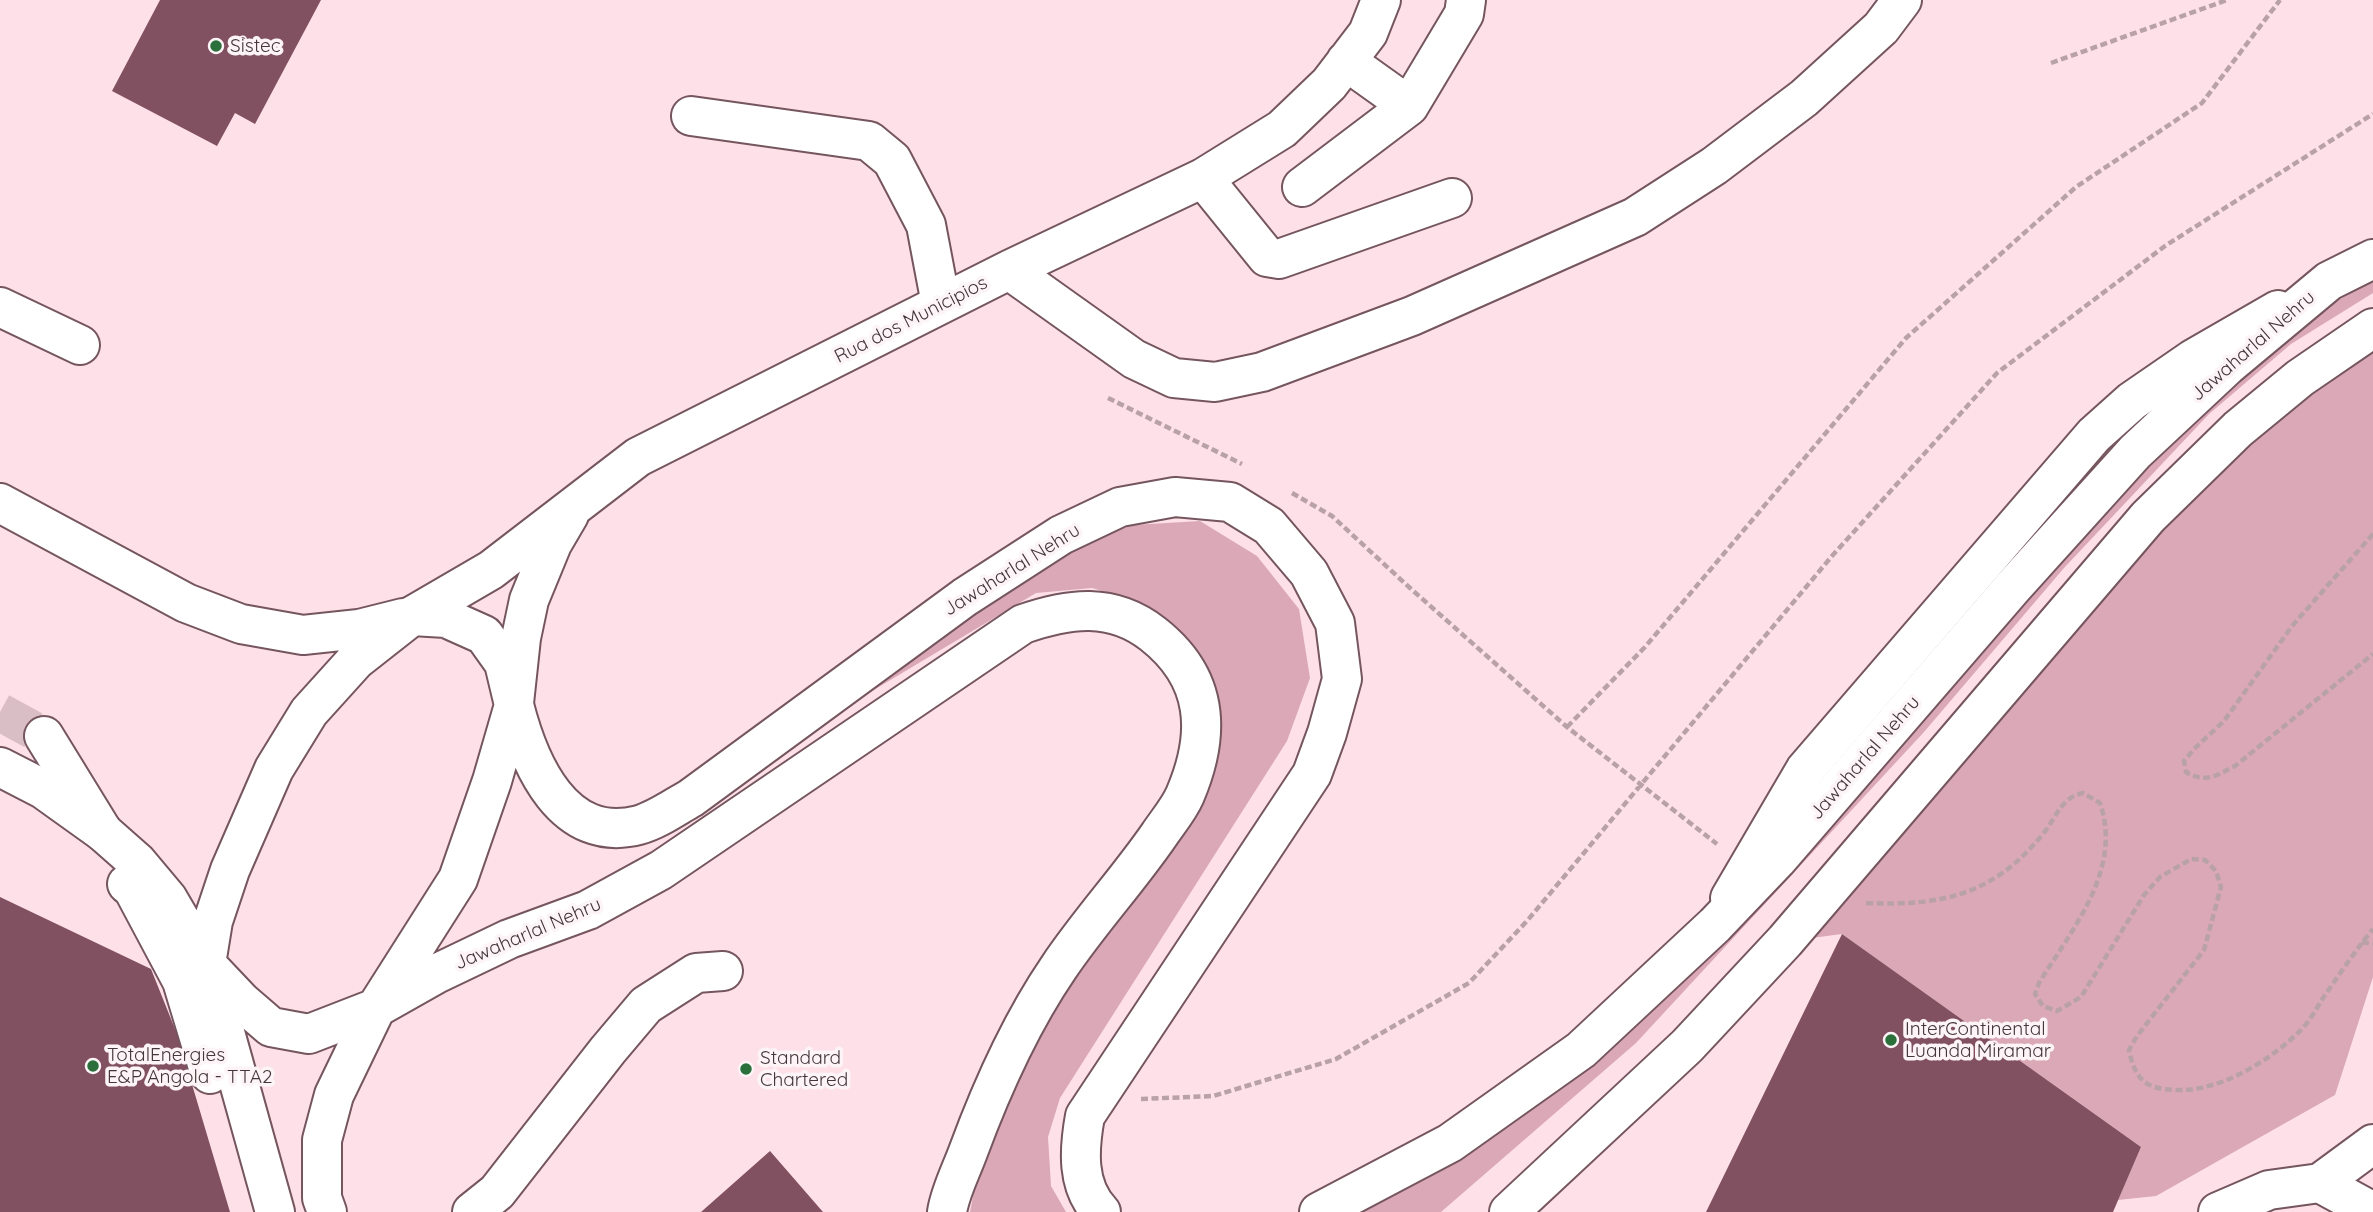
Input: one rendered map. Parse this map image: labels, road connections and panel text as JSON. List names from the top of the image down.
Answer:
{
  "streets": {
    "main road": ["Rua dos Municipios", "Jawaharlal Nehru"]
  },
  "crossings": [
    ["Rua dos Municipios", "Jawaharlal Nehru"]
  ],
  "places": [
    "Sistec",
    "InterContinental Luanda Miramar",
    "TotalEnergies E&P Angola - TTA2",
    "Standard Chartered"
  ]
}
